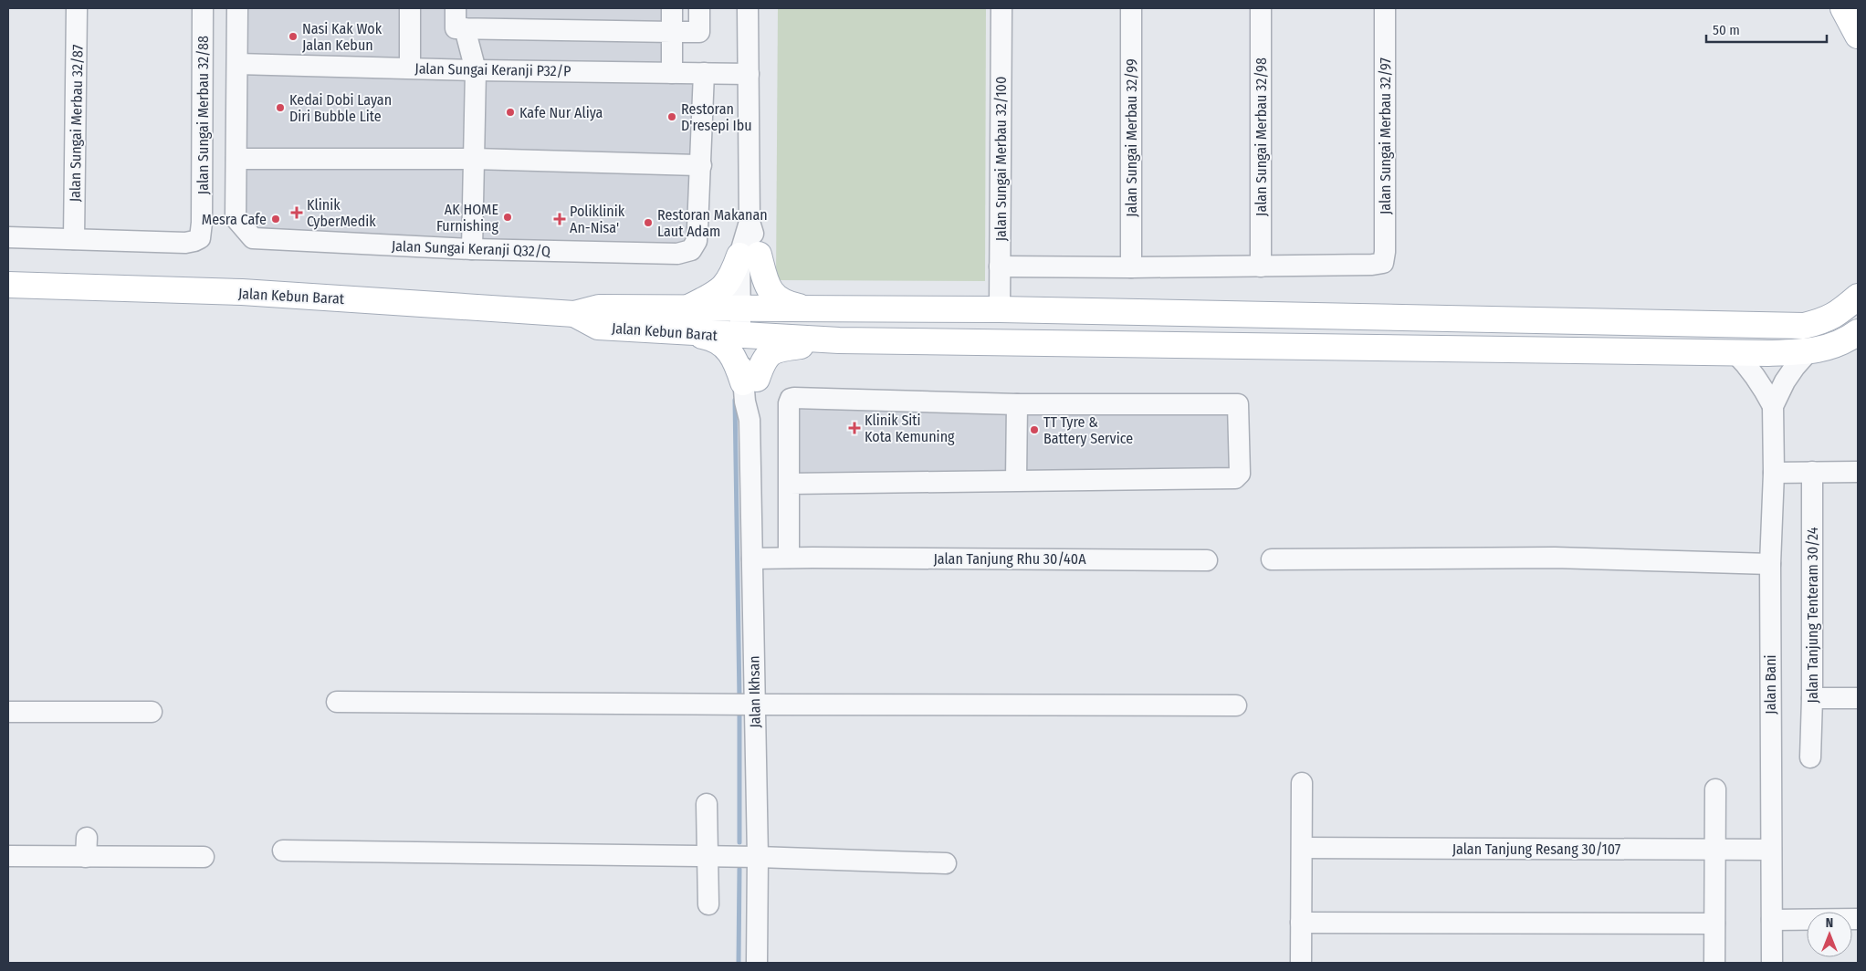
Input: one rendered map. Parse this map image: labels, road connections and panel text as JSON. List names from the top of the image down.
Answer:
{
  "streets": {
    "main road": ["Jalan Kebun Barat"],
    "street": [
      "Jalan Sungai Keranji P32/P",
      "Jalan Sungai Merbau 32/88",
      "Jalan Sungai Merbau 32/87",
      "Jalan Sungai Merbau 32/97",
      "Jalan Sungai Merbau 32/98",
      "Jalan Sungai Merbau 32/99",
      "Jalan Sungai Merbau 32/100",
      "Jalan Sungai Keranji Q32/Q",
      "Jalan Tanjung Rhu 30/40A",
      "Jalan Tanjung Tenteram 30/24",
      "Jalan Bani",
      "Jalan Ikhsan",
      "Jalan Tanjung Resang 30/107"
    ]
  },
  "crossings": [
    ["Jalan Sungai Keranji P32/P", "Jalan Sungai Keranji Q32/Q"],
    ["Jalan Sungai Keranji P32/P", "Jalan Ikhsan"],
    ["Jalan Sungai Merbau 32/88", "Jalan Sungai Merbau 32/87"],
    ["Jalan Sungai Merbau 32/97", "Jalan Sungai Merbau 32/98"],
    ["Jalan Kebun Barat", "Jalan Ikhsan"],
    ["Jalan Tanjung Rhu 30/40A", "Jalan Ikhsan"],
    ["Jalan Bani", "Jalan Tanjung Resang 30/107"]
  ],
  "places": {
    "other": [
      "Nasi Kak Wok Jalan Kebun",
      "Kedai Dobi Layan Diri Bubble Lite",
      "Kafe Nur Aliya",
      "Restoran D'resepi Ibu",
      "AK HOME Furnishing",
      "Mesra Cafe",
      "Restoran Makanan Laut Adam",
      "TT Tyre & Battery Service"
    ],
    "health": ["Klinik CyberMedik", "Poliklinik An-Nisa'", "Klinik Siti Kota Kemuning"]
  },
  "scale_bar": "50 m",
  "north": "top"
}
